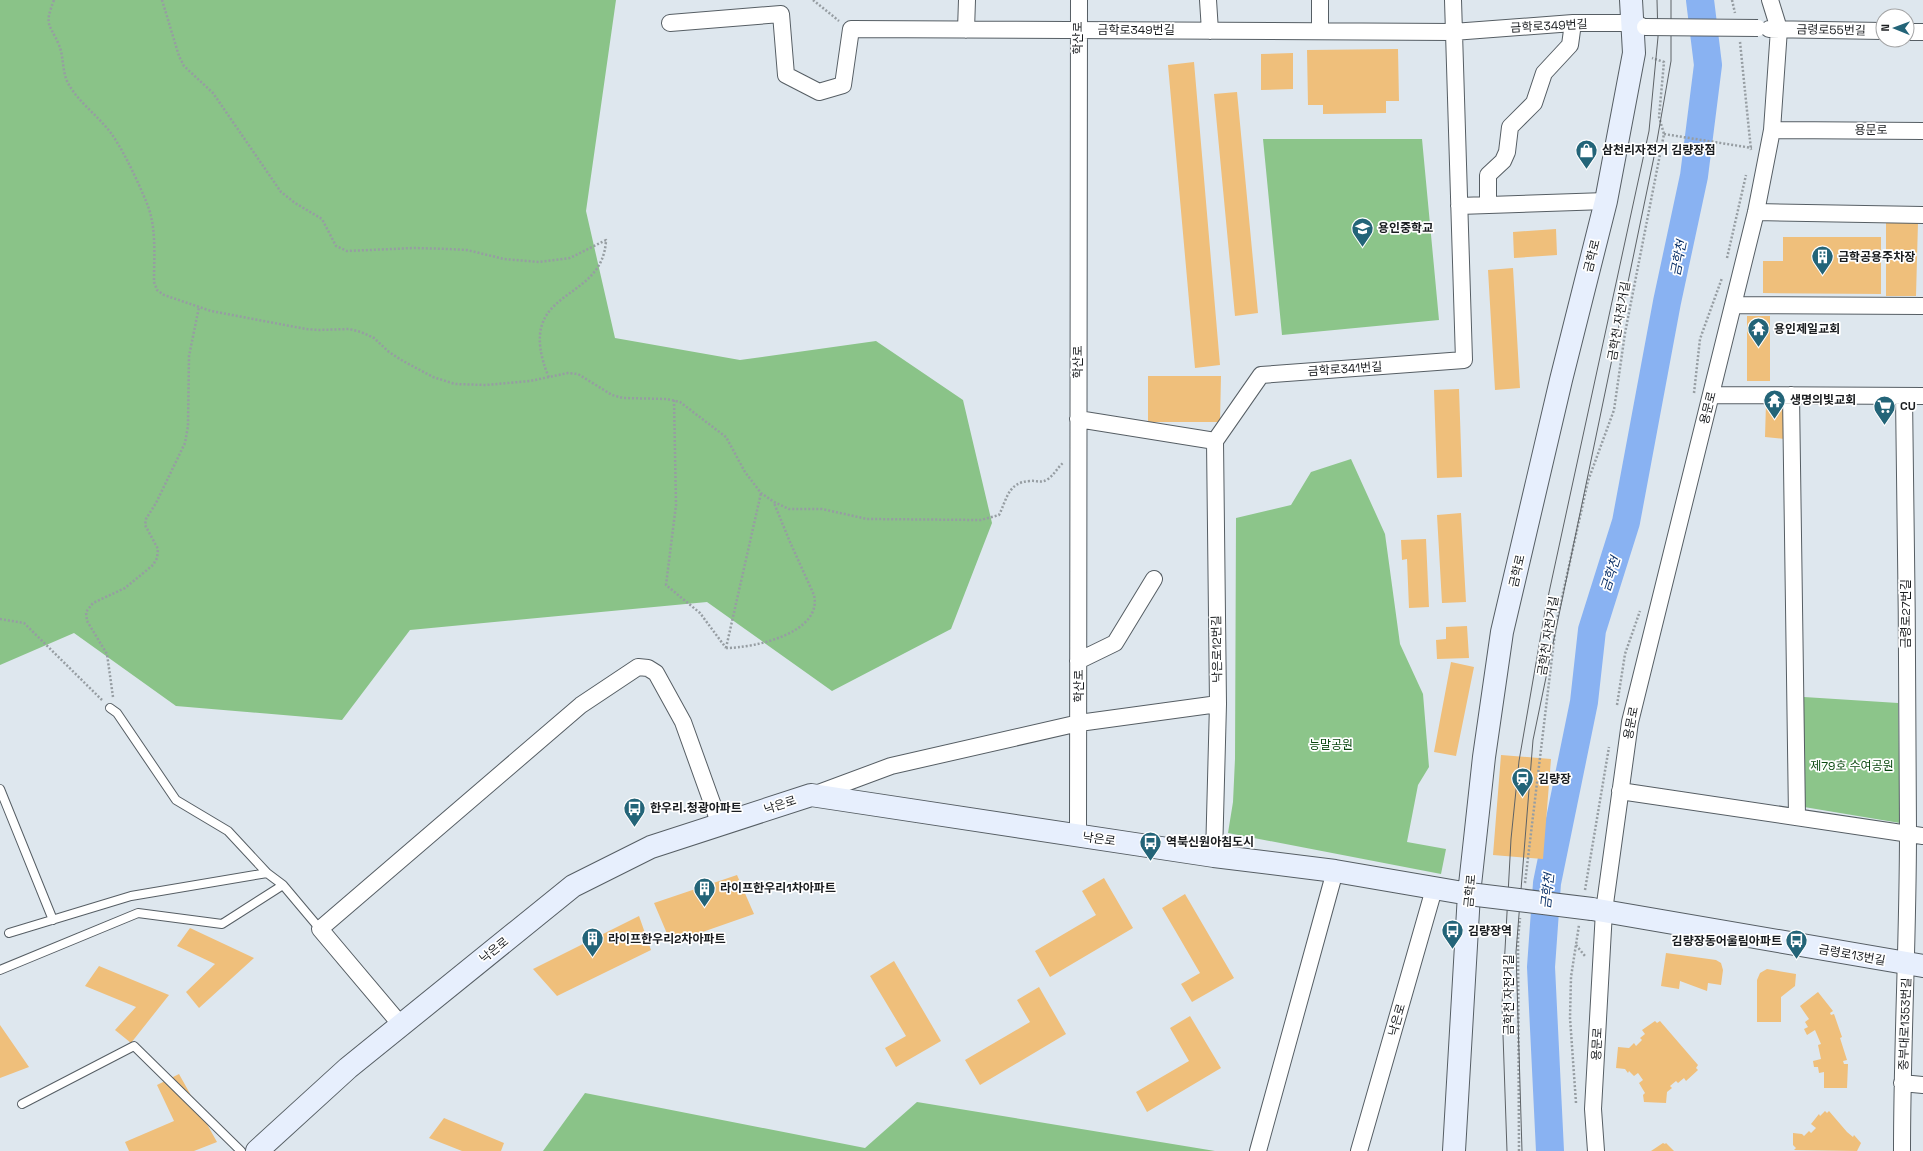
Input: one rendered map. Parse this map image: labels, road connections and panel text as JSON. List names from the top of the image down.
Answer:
{
  "streets": {
    "main road": ["금학로", "낙은로", "금령로13번길"],
    "street": [
      "금학로349번길",
      "금령로55번길",
      "학산로",
      "용문로",
      "금학로341번길",
      "금령로27번길",
      "낙은로12번길",
      "중부대로1353번길"
    ],
    "path": ["금학천 자전거길"]
  },
  "crossings": [
    ["금학로349번길", "금령로55번길"],
    ["금학로349번길", "학산로"],
    ["금학로349번길", "금학로"],
    ["금령로55번길", "용문로"],
    ["학산로", "낙은로"],
    ["용문로", "금령로13번길"],
    ["금학로", "금학천 자전거길"],
    ["금학로", "낙은로"],
    ["금학로", "금령로13번길"],
    ["금학로341번길", "낙은로12번길"],
    ["금령로27번길", "금령로13번길"],
    ["금령로27번길", "중부대로1353번길"],
    ["낙은로12번길", "낙은로"],
    ["낙은로", "금령로13번길"],
    ["금령로13번길", "중부대로1353번길"]
  ],
  "water": ["금학천"],
  "parks": ["능말공원", "제79호 수여공원"],
  "places": {
    "shop": ["삼천리자전거 김량장점"],
    "school or university": ["용인중학교"],
    "building": ["금학공용주차장", "라이프한우리1차아파트", "라이프한우리2차아파트"],
    "temple": ["용인제일교회", "생명의빛교회"],
    "supermarket": ["CU"],
    "station": ["김량장"],
    "bus stop": [
      "한우리.청광아파트",
      "역북신원아침도시",
      "김량장역",
      "김량장동어울림아파트"
    ]
  },
  "north": "left"
}
